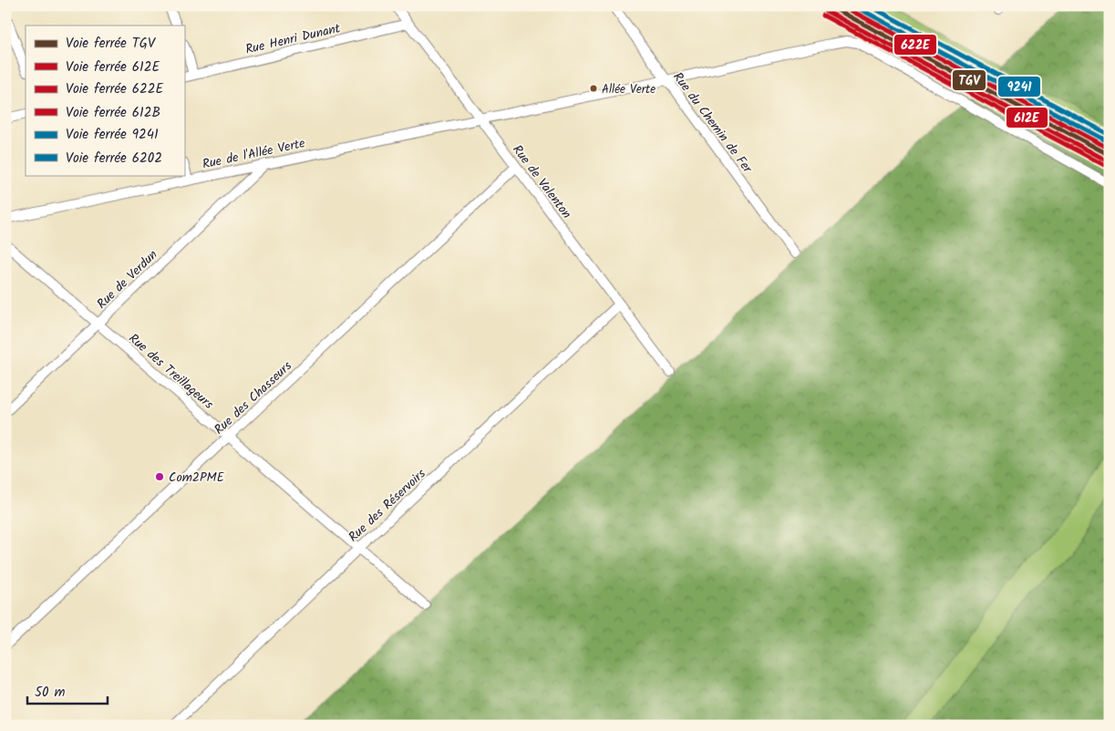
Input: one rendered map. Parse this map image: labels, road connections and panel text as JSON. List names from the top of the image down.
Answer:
{
  "streets": {
    "street": [
      "Rue Henri Dunant",
      "Rue du Chemin de Fer",
      "Rue de l'Allée Verte",
      "Rue de Valenton",
      "Rue de Verdun",
      "Rue des Treillageurs",
      "Rue des Chasseurs",
      "Rue des Réservoirs"
    ]
  },
  "crossings": [
    ["Rue Henri Dunant", "Rue de Valenton"],
    ["Rue de l'Allée Verte", "Rue de Valenton"],
    ["Rue de l'Allée Verte", "Rue de Verdun"],
    ["Rue de Valenton", "Rue des Chasseurs"],
    ["Rue de Valenton", "Rue des Réservoirs"],
    ["Rue de Verdun", "Rue des Treillageurs"],
    ["Rue des Treillageurs", "Rue des Chasseurs"],
    ["Rue des Treillageurs", "Rue des Réservoirs"]
  ],
  "places": ["Allée Verte", "Com2PME"],
  "lines": [
    "rail line TGV",
    "rail line 622E",
    "rail line 9241",
    "rail line 6202",
    "rail line 612E",
    "rail line 612B"
  ],
  "legend": [
    "Voie ferrée TGV",
    "Voie ferrée 612E",
    "Voie ferrée 622E",
    "Voie ferrée 612B",
    "Voie ferrée 9241",
    "Voie ferrée 6202"
  ],
  "scale_bar": "50 m"
}
